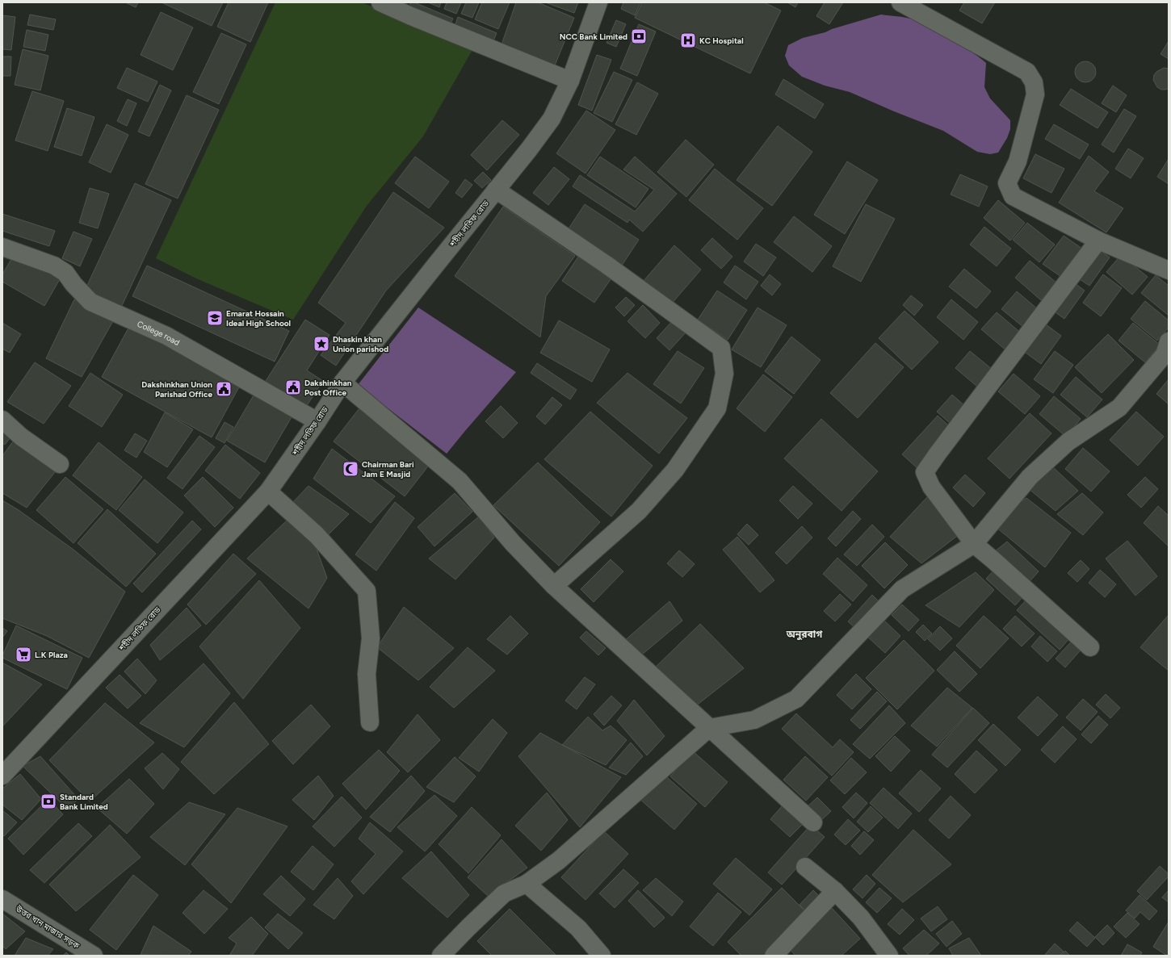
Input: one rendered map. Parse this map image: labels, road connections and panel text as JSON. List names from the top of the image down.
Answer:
{
  "streets": {
    "street": ["শহীদ লতিফ রোড", "College road", "উত্তর খান মাজার সড়ক"]
  },
  "crossings": [
    ["শহীদ লতিফ রোড", "College road"]
  ],
  "districts": ["অনুরবাগ"],
  "places": {
    "bank": ["NCC Bank Limited", "Standard Bank Limited"],
    "hospital": ["KC Hospital"],
    "school or university": ["Emarat Hossain Ideal High School"],
    "place": ["Dhaskin khan Union parishod"],
    "public building": ["Dakshinkhan Post Office", "Dakshinkhan Union Parishad Office"],
    "mosque": ["Chairman Bari Jam E Masjid"],
    "supermarket": ["L.K Plaza"]
  }
}
